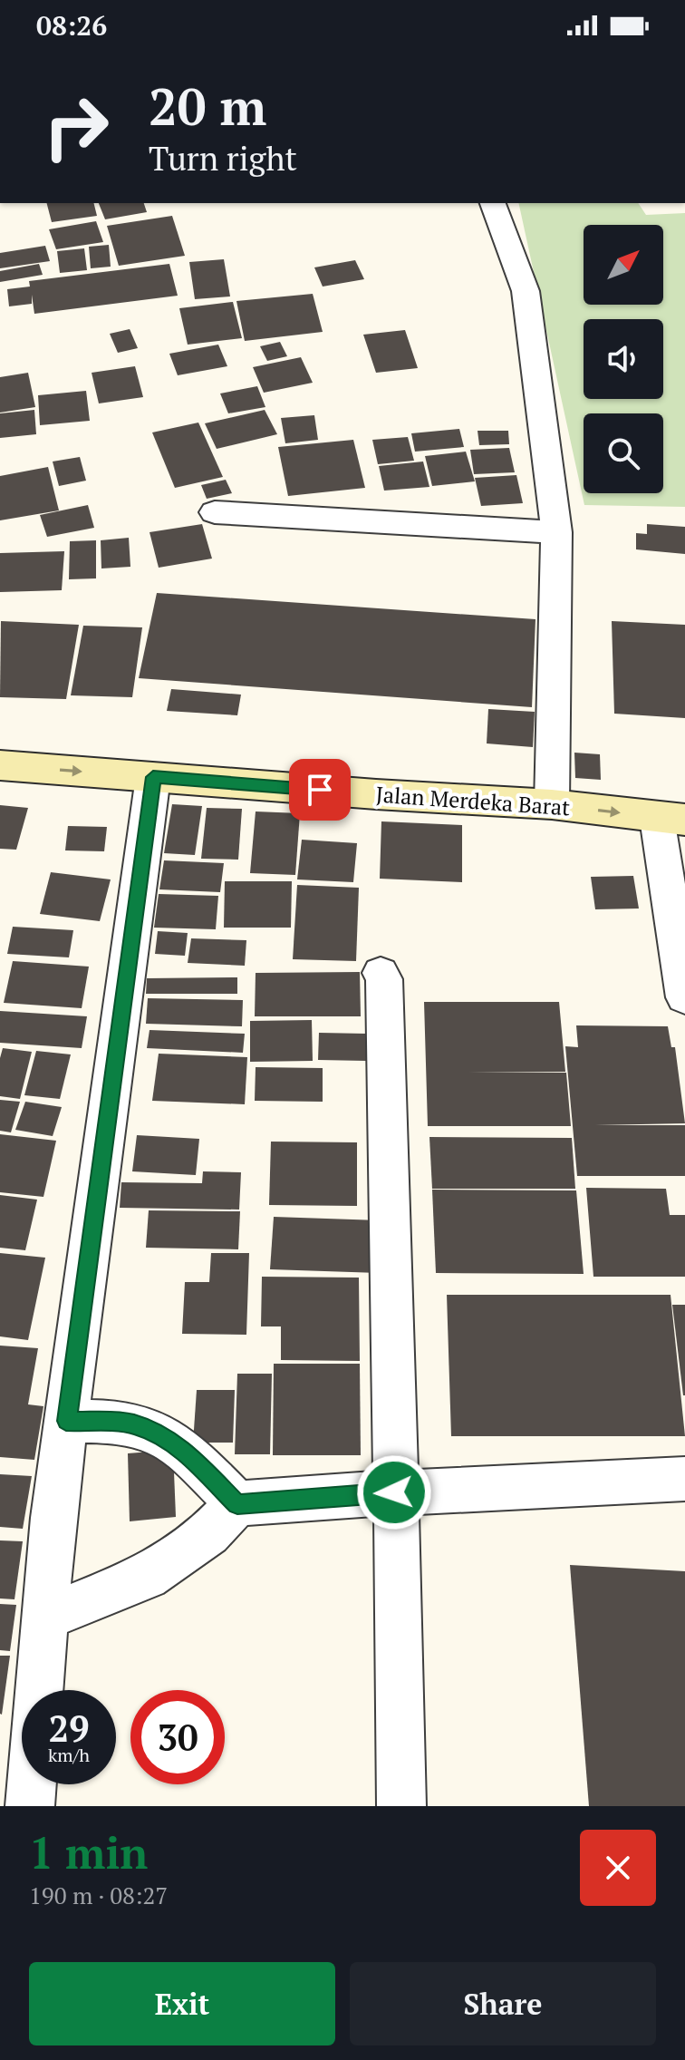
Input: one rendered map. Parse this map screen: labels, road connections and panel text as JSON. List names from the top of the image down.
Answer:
{
  "streets": {
    "main road": ["Jalan Merdeka Barat"]
  },
  "one_way": ["Jalan Merdeka Barat"],
  "north": "top right",
  "page": {
    "status": "08:26",
    "turn": ["20 m", "Turn right"],
    "speed": "29 km/h",
    "limit": "30",
    "heading": ["1 min", "190 m · 08:27"],
    "buttons": ["Exit", "Share"]
  }
}
